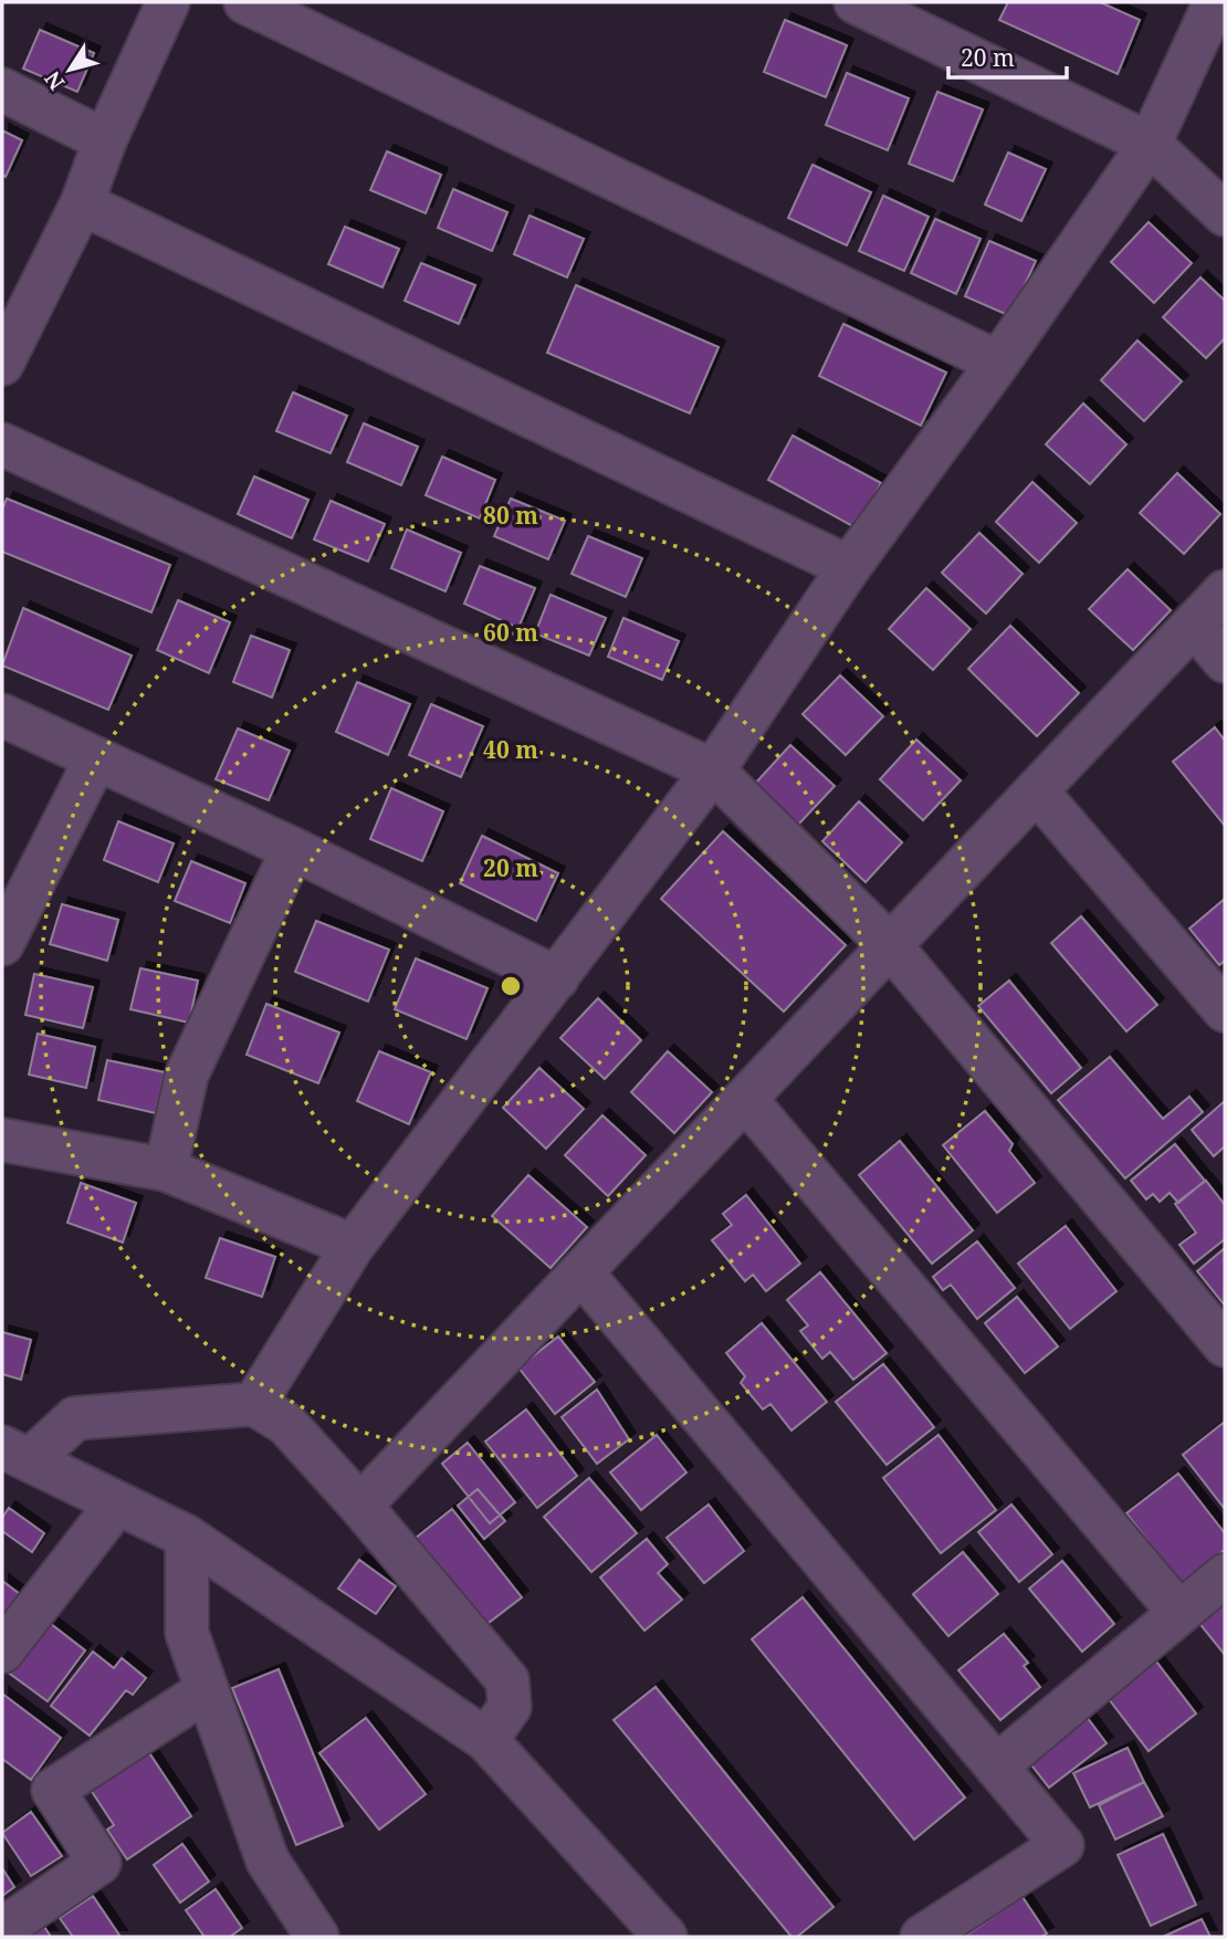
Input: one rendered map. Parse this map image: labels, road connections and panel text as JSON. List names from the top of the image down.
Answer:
{
  "scale_bar": "20 m",
  "north": "bottom left",
  "rings": [
    "80 m",
    "60 m",
    "40 m",
    "20 m"
  ]
}
